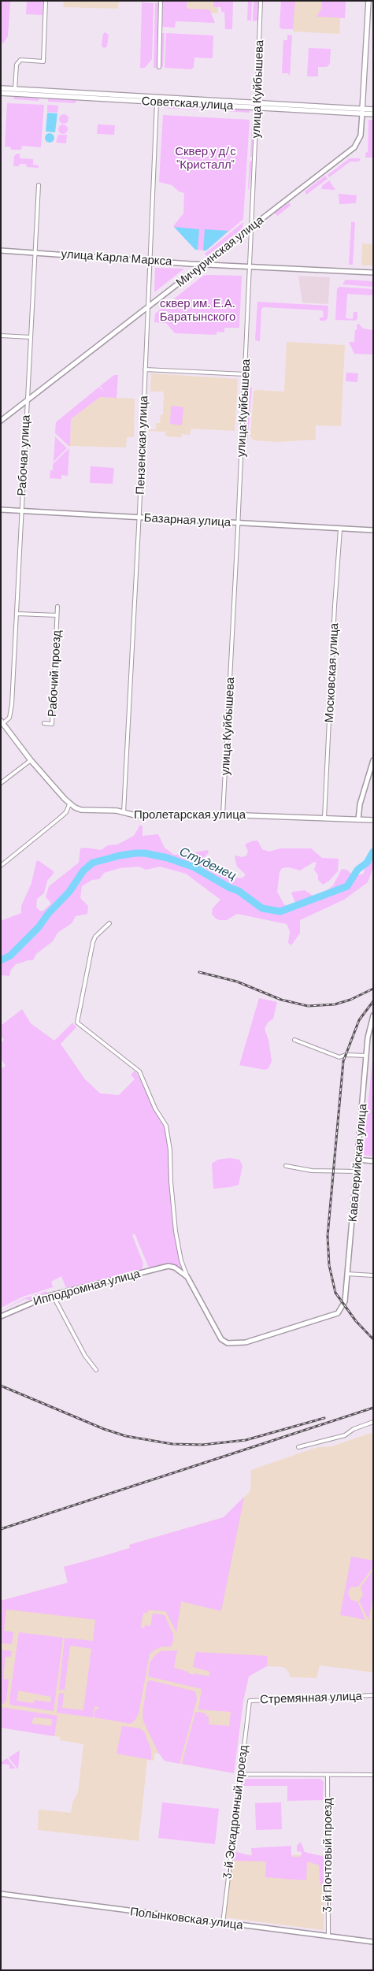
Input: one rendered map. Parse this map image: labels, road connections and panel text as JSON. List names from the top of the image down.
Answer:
{
  "streets": {
    "main road": [
      "Советская улица",
      "Мичуринская улица",
      "улица Карла Маркса",
      "Базарная улица",
      "Пролетарская улица",
      "Кавалерийская улица",
      "Ипподромная улица",
      "Полынковская улица"
    ],
    "street": [
      "улица Куйбышева",
      "Пензенская улица",
      "Рабочая улица",
      "Московская улица",
      "Рабочий проезд",
      "Стремянная улица",
      "3-й Эскадронный проезд",
      "3-й Почтовый проезд"
    ]
  },
  "crossings": [
    ["улица Куйбышева", "Советская улица"],
    ["улица Куйбышева", "Мичуринская улица"],
    ["улица Куйбышева", "улица Карла Маркса"],
    ["улица Куйбышева", "Базарная улица"],
    ["улица Куйбышева", "Пролетарская улица"],
    ["Советская улица", "Мичуринская улица"],
    ["Советская улица", "Пензенская улица"],
    ["Мичуринская улица", "улица Карла Маркса"],
    ["Мичуринская улица", "Пензенская улица"],
    ["Мичуринская улица", "Рабочая улица"],
    ["улица Карла Маркса", "Пензенская улица"],
    ["улица Карла Маркса", "Рабочая улица"],
    ["Пензенская улица", "Базарная улица"],
    ["Пензенская улица", "Пролетарская улица"],
    ["Рабочая улица", "Базарная улица"],
    ["Рабочая улица", "Рабочий проезд"],
    ["Рабочая улица", "Пролетарская улица"],
    ["Базарная улица", "Московская улица"],
    ["Московская улица", "Пролетарская улица"],
    ["Кавалерийская улица", "Ипподромная улица"],
    ["Стремянная улица", "3-й Эскадронный проезд"],
    ["3-й Эскадронный проезд", "Полынковская улица"],
    ["3-й Почтовый проезд", "Полынковская улица"]
  ],
  "water": ["Студенец"],
  "parks": ["Сквер у д/с \"Кристалл\"", "сквер им. Е.А. Баратынского"]
}
